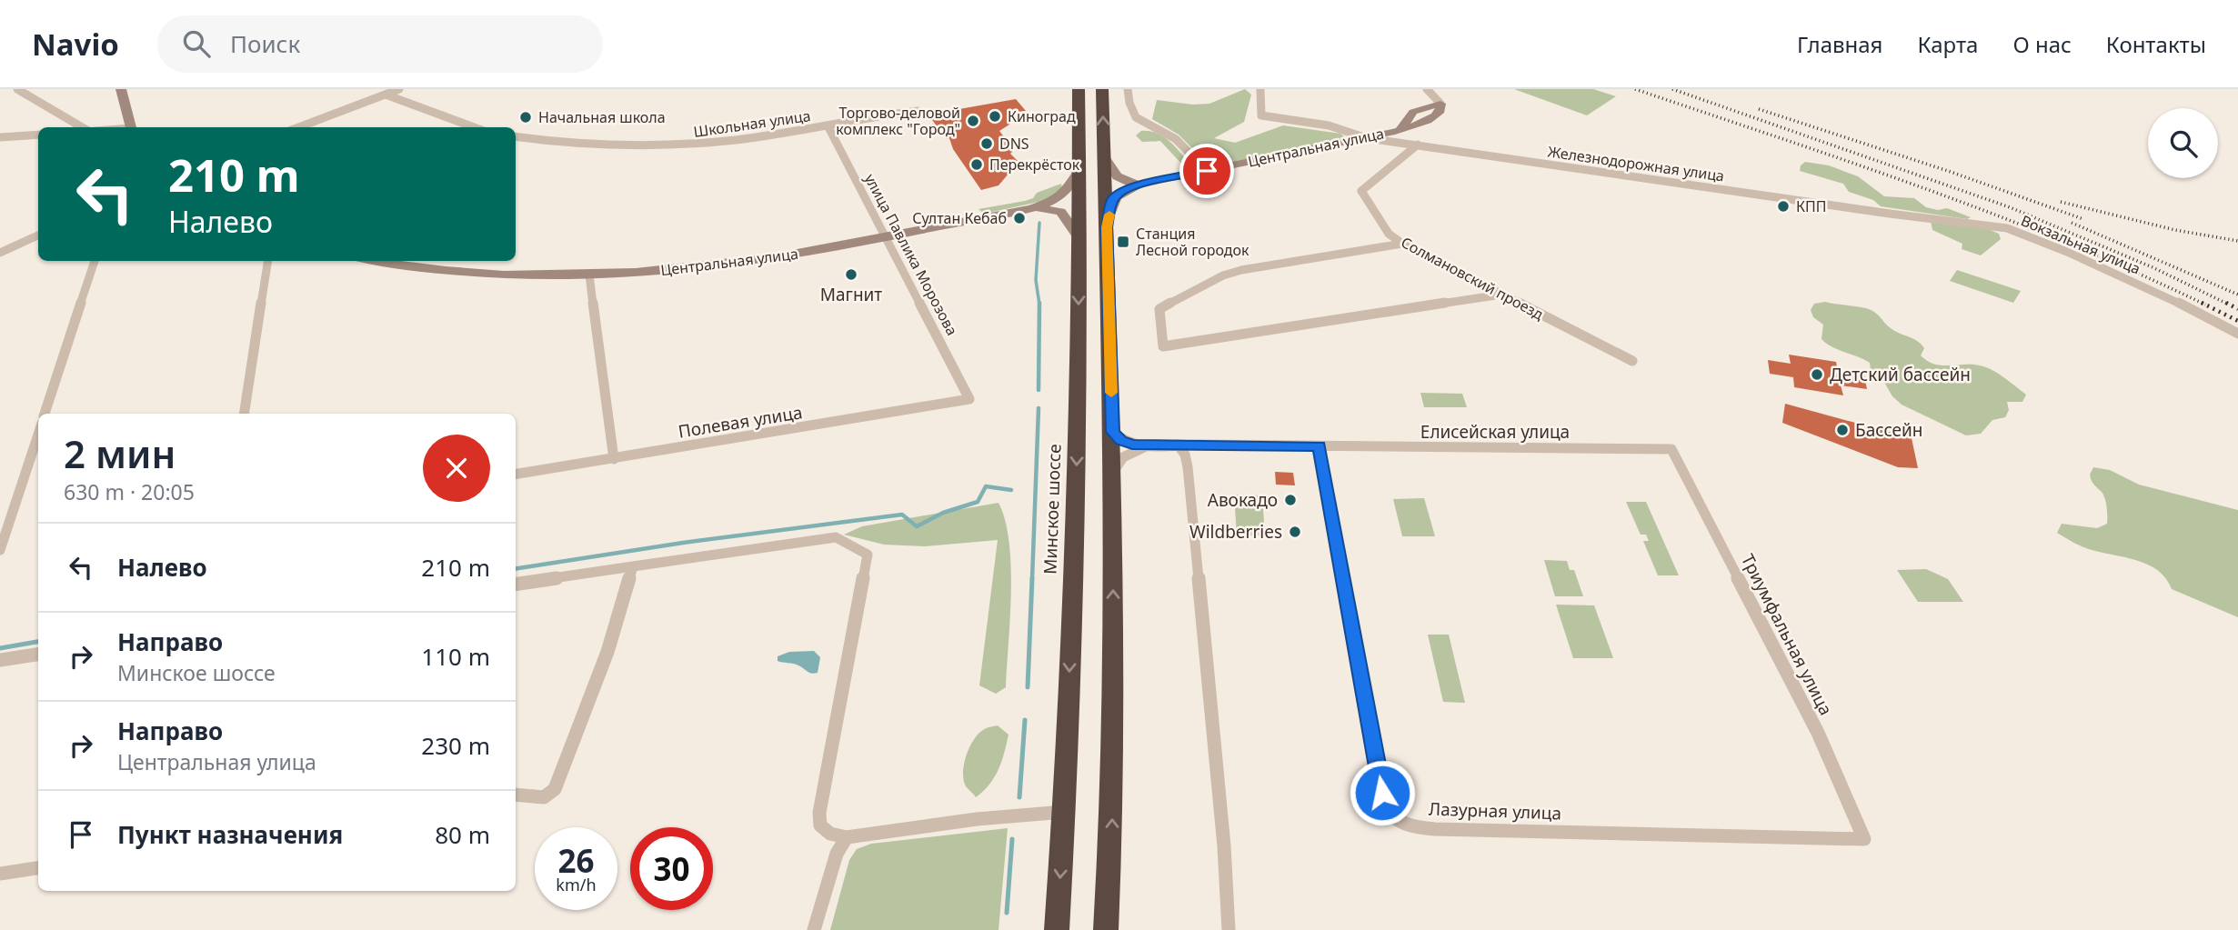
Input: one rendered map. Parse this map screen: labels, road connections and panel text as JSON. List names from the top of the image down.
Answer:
{
  "streets": {
    "highway": ["Минское шоссе"],
    "street": [
      "Школьная улица",
      "Центральная улица",
      "Железнодорожная улица",
      "Вокзальная улица",
      "улица Павлика Морозова",
      "Солмановский проезд",
      "Полевая улица",
      "Елисейская улица",
      "Триумфальная улица",
      "Лазурная улица"
    ]
  },
  "crossings": [
    ["Школьная улица", "улица Павлика Морозова"],
    ["Центральная улица", "Железнодорожная улица"],
    ["Центральная улица", "улица Павлика Морозова"],
    ["Центральная улица", "Минское шоссе"],
    ["Железнодорожная улица", "Вокзальная улица"],
    ["Железнодорожная улица", "Солмановский проезд"],
    ["улица Павлика Морозова", "Полевая улица"],
    ["Елисейская улица", "Триумфальная улица"],
    ["Елисейская улица", "Лазурная улица"],
    ["Триумфальная улица", "Лазурная улица"]
  ],
  "places": {
    "other": [
      "Киноград",
      "Начальная школа",
      "Торгово-деловой комплекс \"Город\"",
      "DNS",
      "Перекрёсток",
      "КПП",
      "Султан Кебаб",
      "Магнит",
      "Детский бассейн",
      "Бассейн",
      "Авокадо",
      "Wildberries"
    ],
    "transit": ["Станция Лесной городок"]
  },
  "page": {
    "header": "Navio",
    "search": "Поиск",
    "nav": [
      "Главная",
      "Карта",
      "О нас",
      "Контакты"
    ],
    "turn": ["210 m", "Налево"],
    "heading": ["2 мин", "630 m · 20:05"],
    "list": [
      {
        "name": "Налево",
        "value": "210 m"
      },
      {
        "name": "Направо",
        "note": "Минское шоссе",
        "value": "110 m"
      },
      {
        "name": "Направо",
        "note": "Центральная улица",
        "value": "230 m"
      },
      {
        "name": "Пункт назначения",
        "value": "80 m"
      }
    ],
    "speed": "26 km/h",
    "limit": "30"
  }
}
